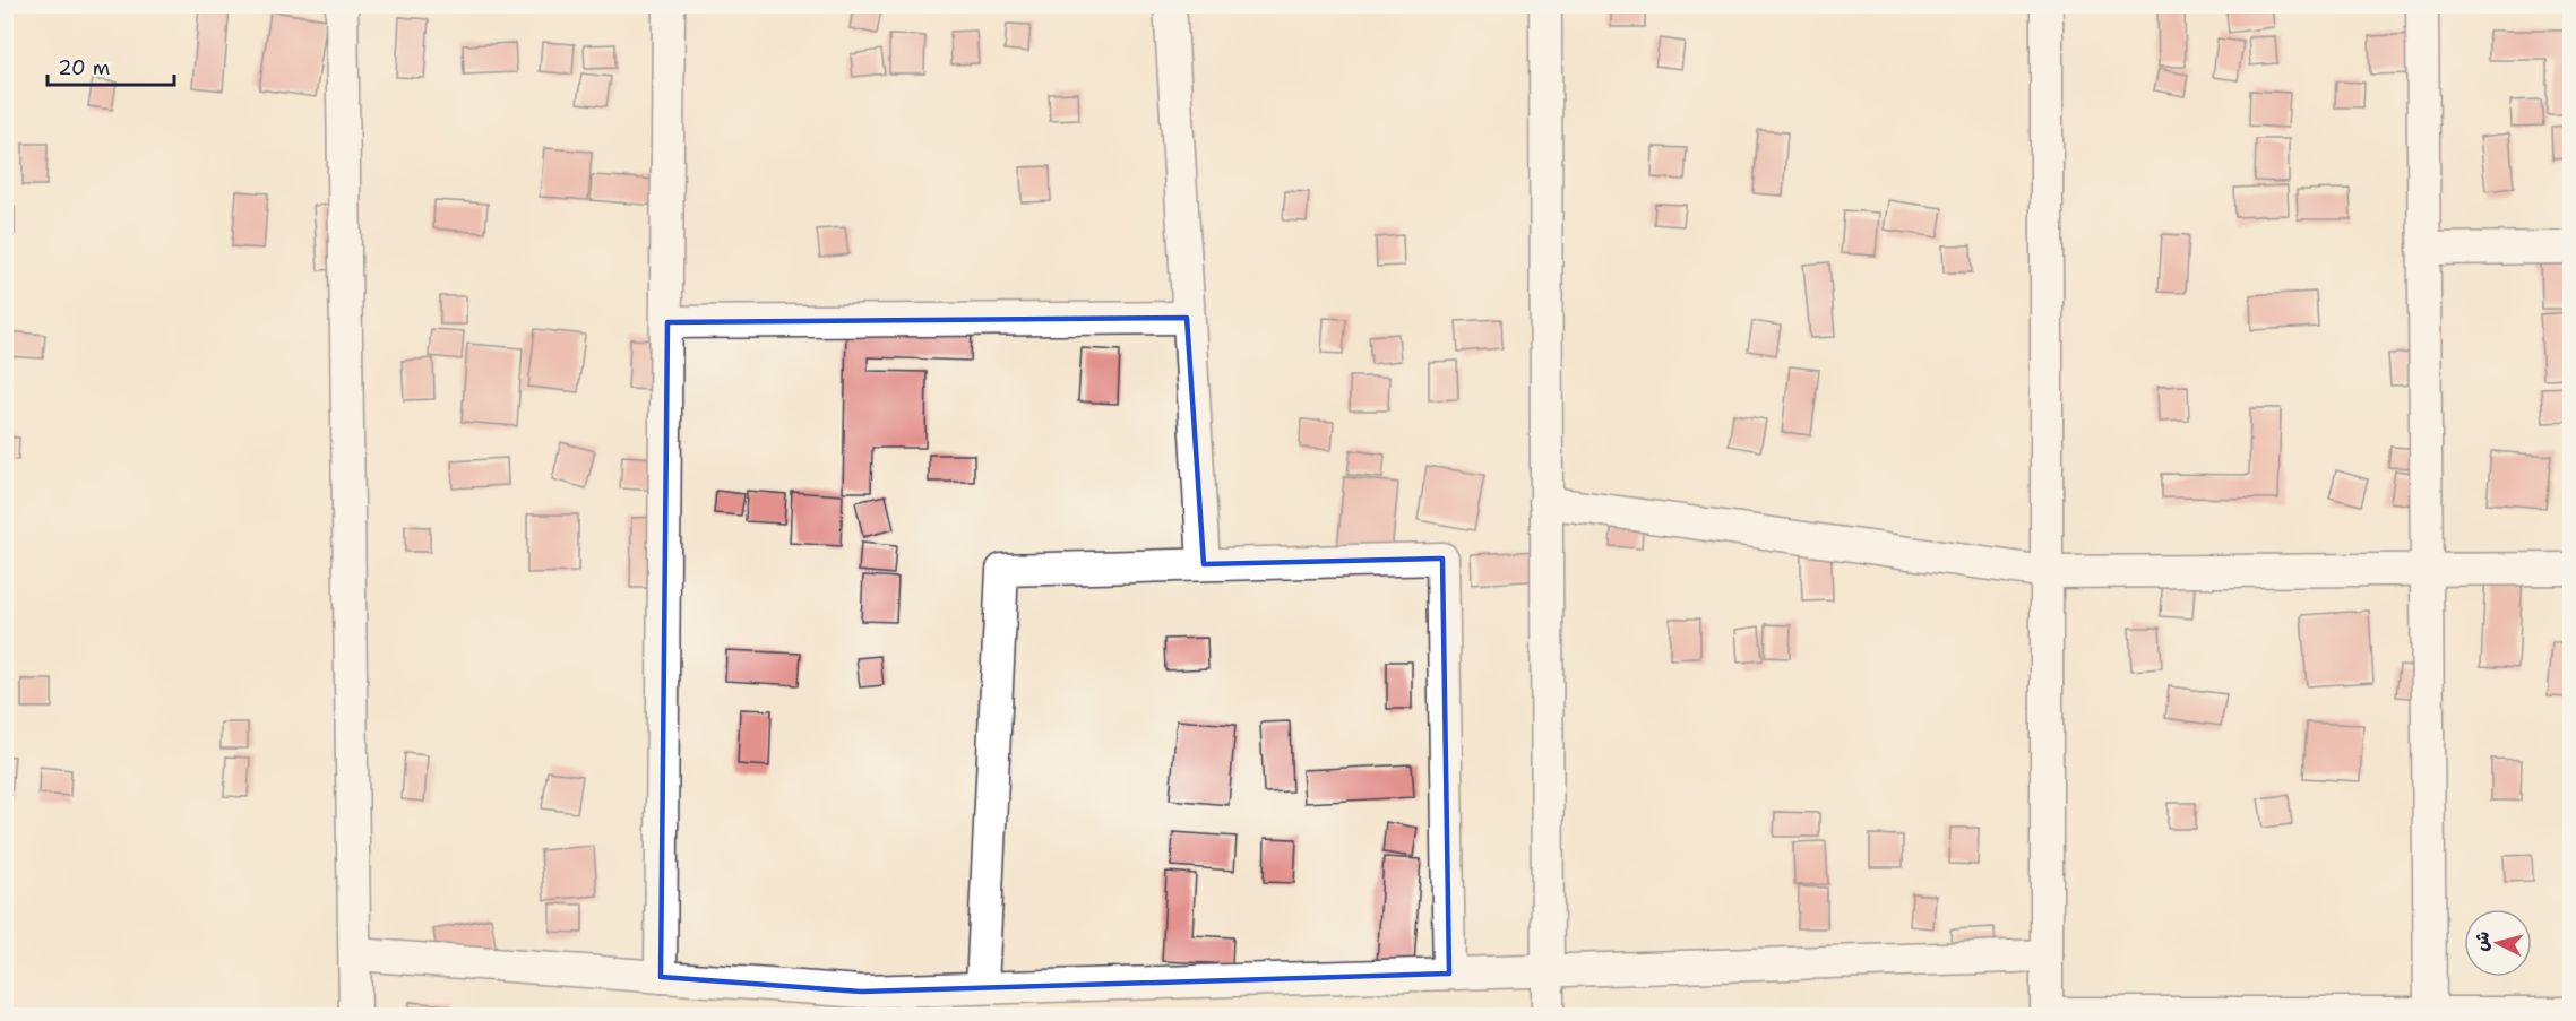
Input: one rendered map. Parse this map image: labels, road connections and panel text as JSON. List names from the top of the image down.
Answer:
{
  "scale_bar": "20 m",
  "north": "left"
}
